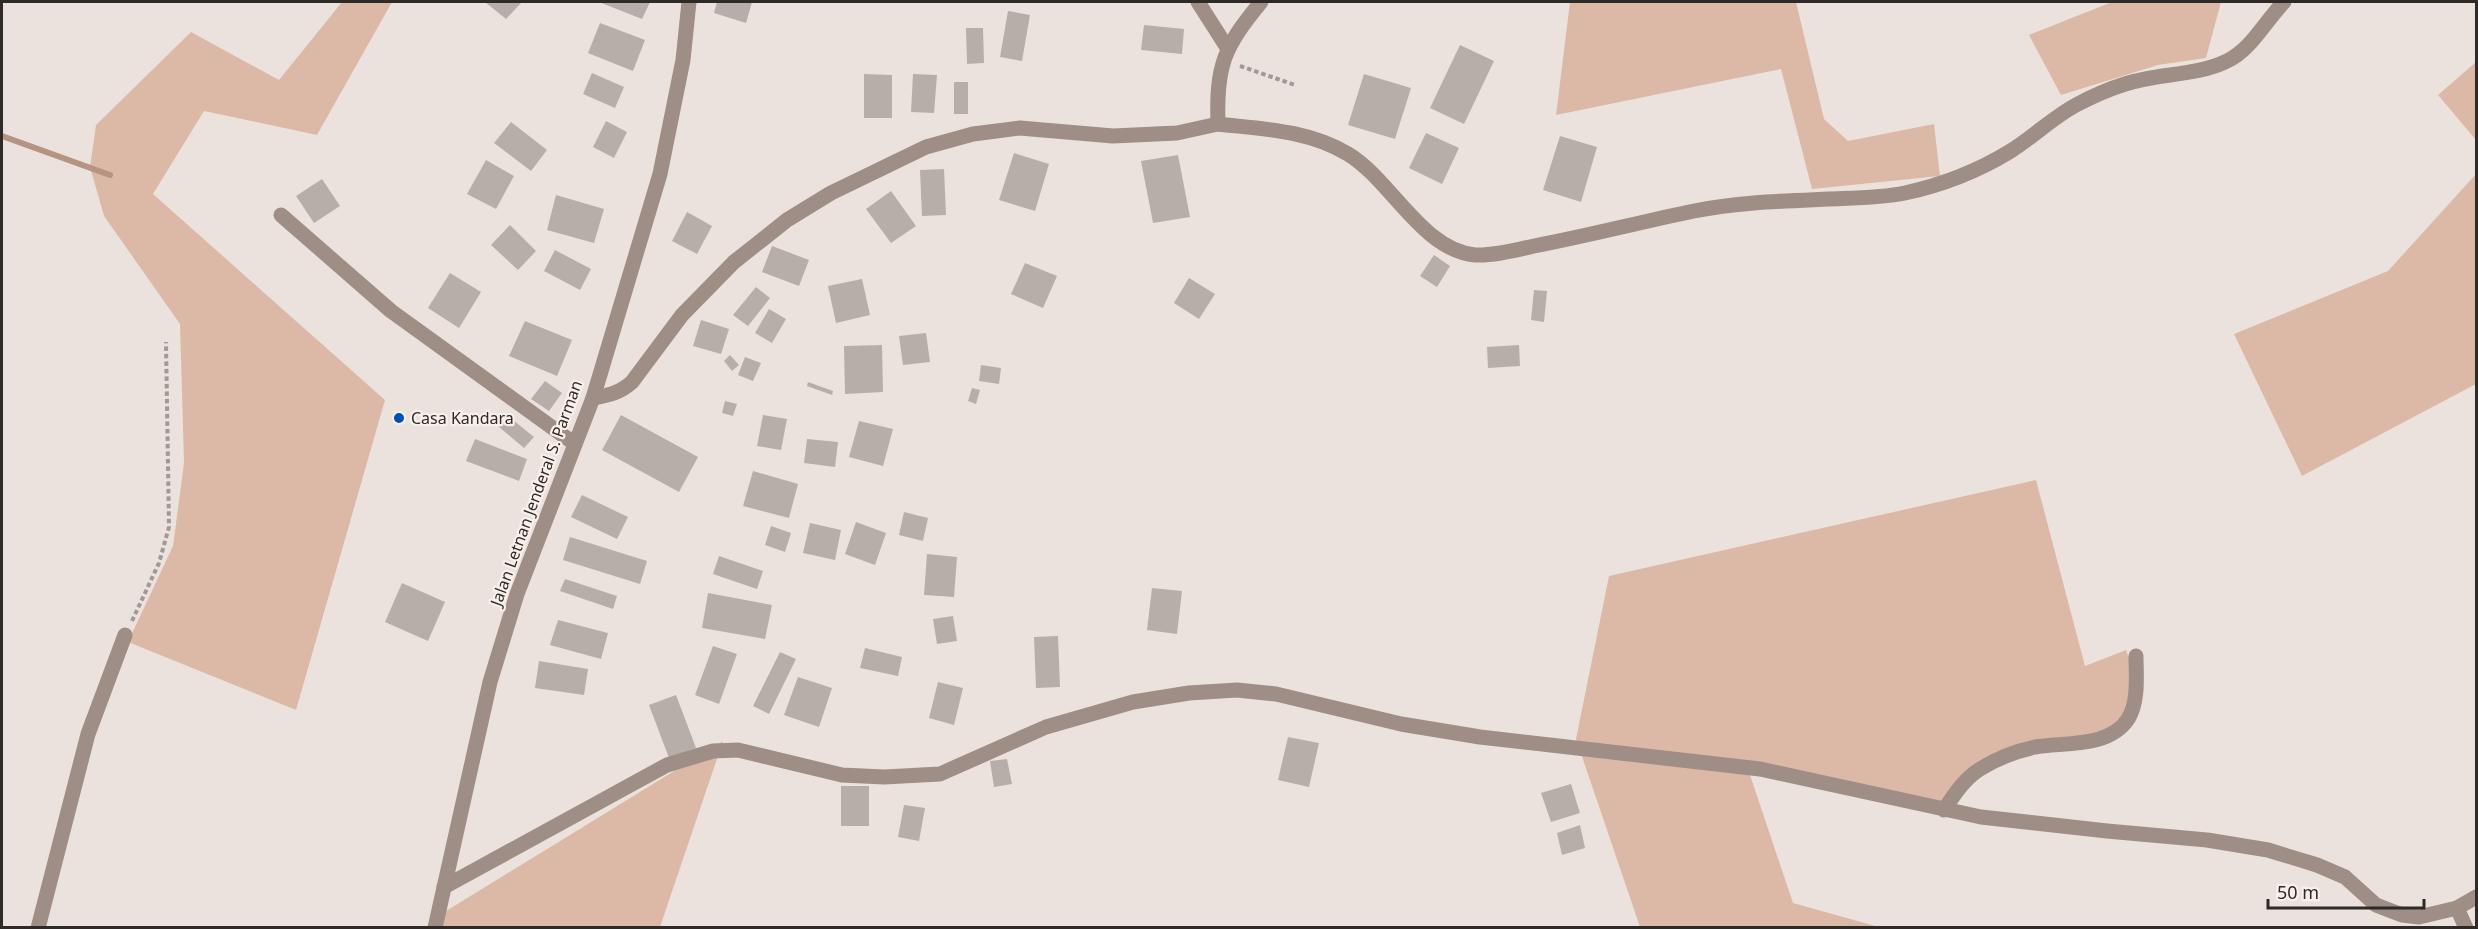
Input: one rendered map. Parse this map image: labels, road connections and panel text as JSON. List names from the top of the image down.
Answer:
{
  "streets": {
    "street": ["Jalan Letnan Jenderal S. Parman"]
  },
  "places": ["Casa Kandara"],
  "scale_bar": "50 m"
}
